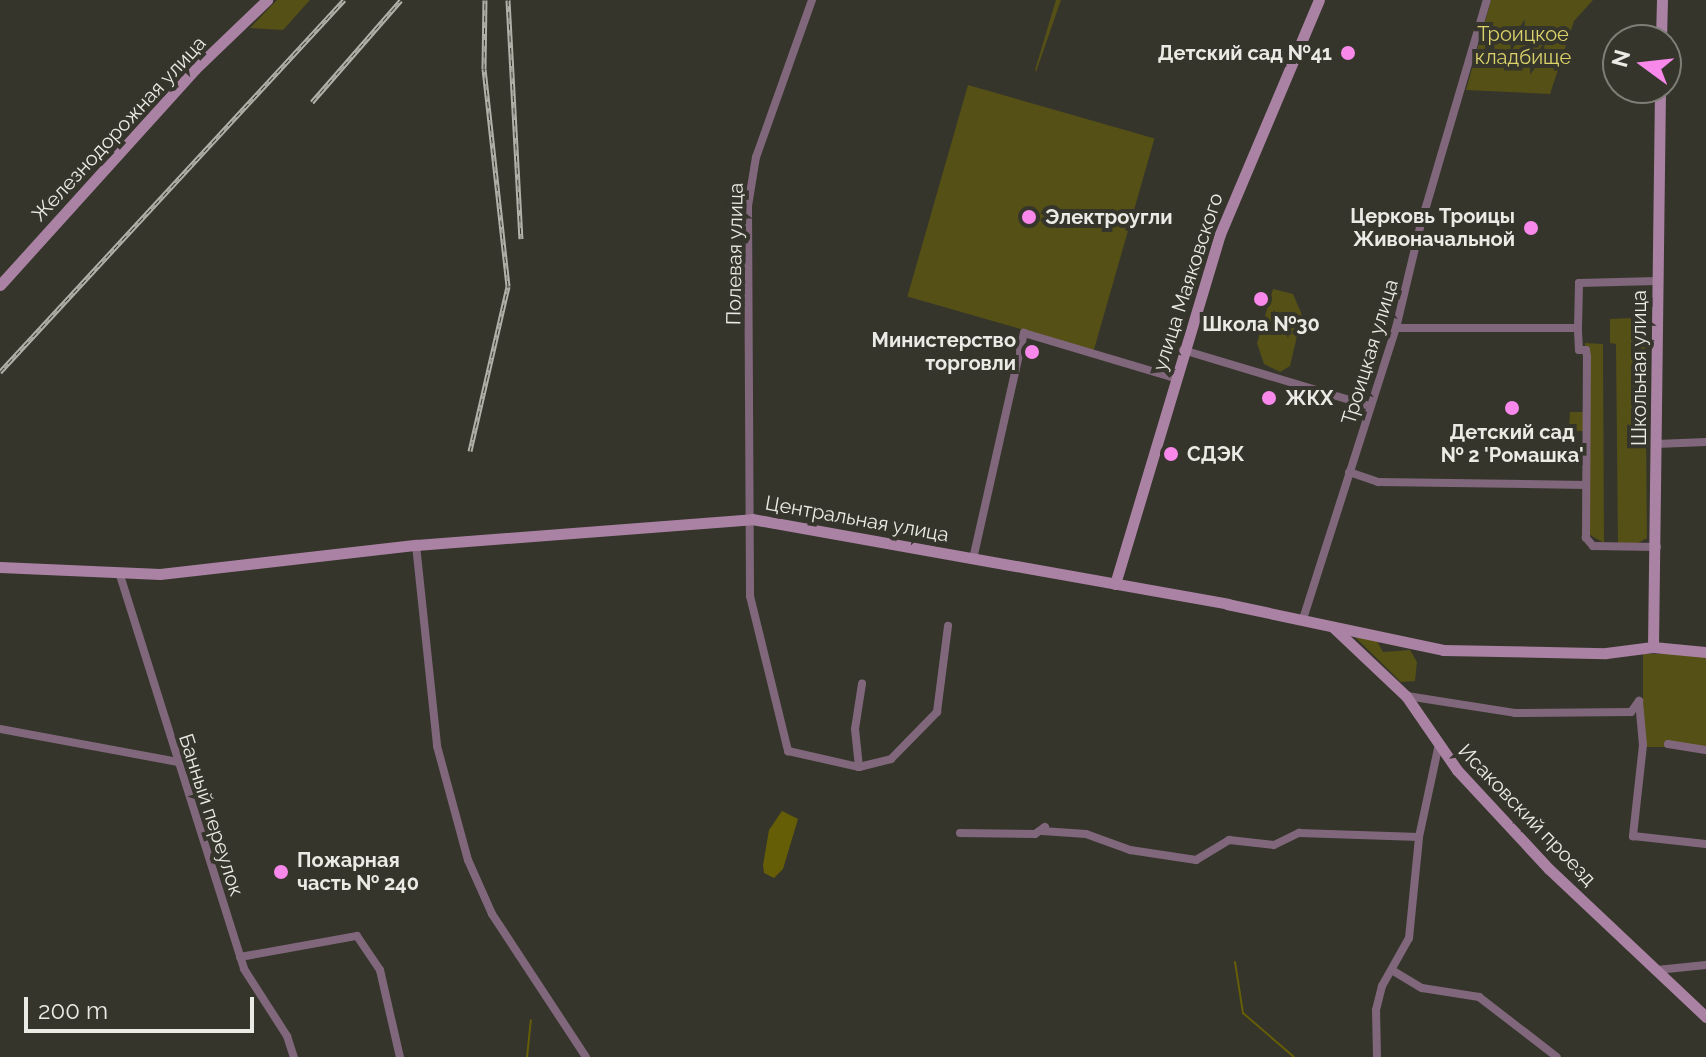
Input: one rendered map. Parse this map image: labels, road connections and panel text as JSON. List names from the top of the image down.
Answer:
{
  "streets": {
    "main road": [
      "Железнодорожная улица",
      "улица Маяковского",
      "Школьная улица",
      "Центральная улица",
      "Исаковский проезд"
    ],
    "street": ["Полевая улица", "Троицкая улица", "Банный переулок"]
  },
  "crossings": [
    ["Полевая улица", "Центральная улица"],
    ["улица Маяковского", "Центральная улица"],
    ["Троицкая улица", "Центральная улица"],
    ["Школьная улица", "Центральная улица"],
    ["Центральная улица", "Банный переулок"],
    ["Центральная улица", "Исаковский проезд"]
  ],
  "parks": ["Троицкое кладбище"],
  "places": [
    "Детский сад №41",
    "Электроугли",
    "Церковь Троицы Живоначальной",
    "Школа №30",
    "Министерство торговли",
    "ЖКХ",
    "Детский сад № 2 'Ромашка'",
    "СДЭК",
    "Пожарная часть № 240"
  ],
  "scale_bar": "200 m",
  "north": "left"
}
